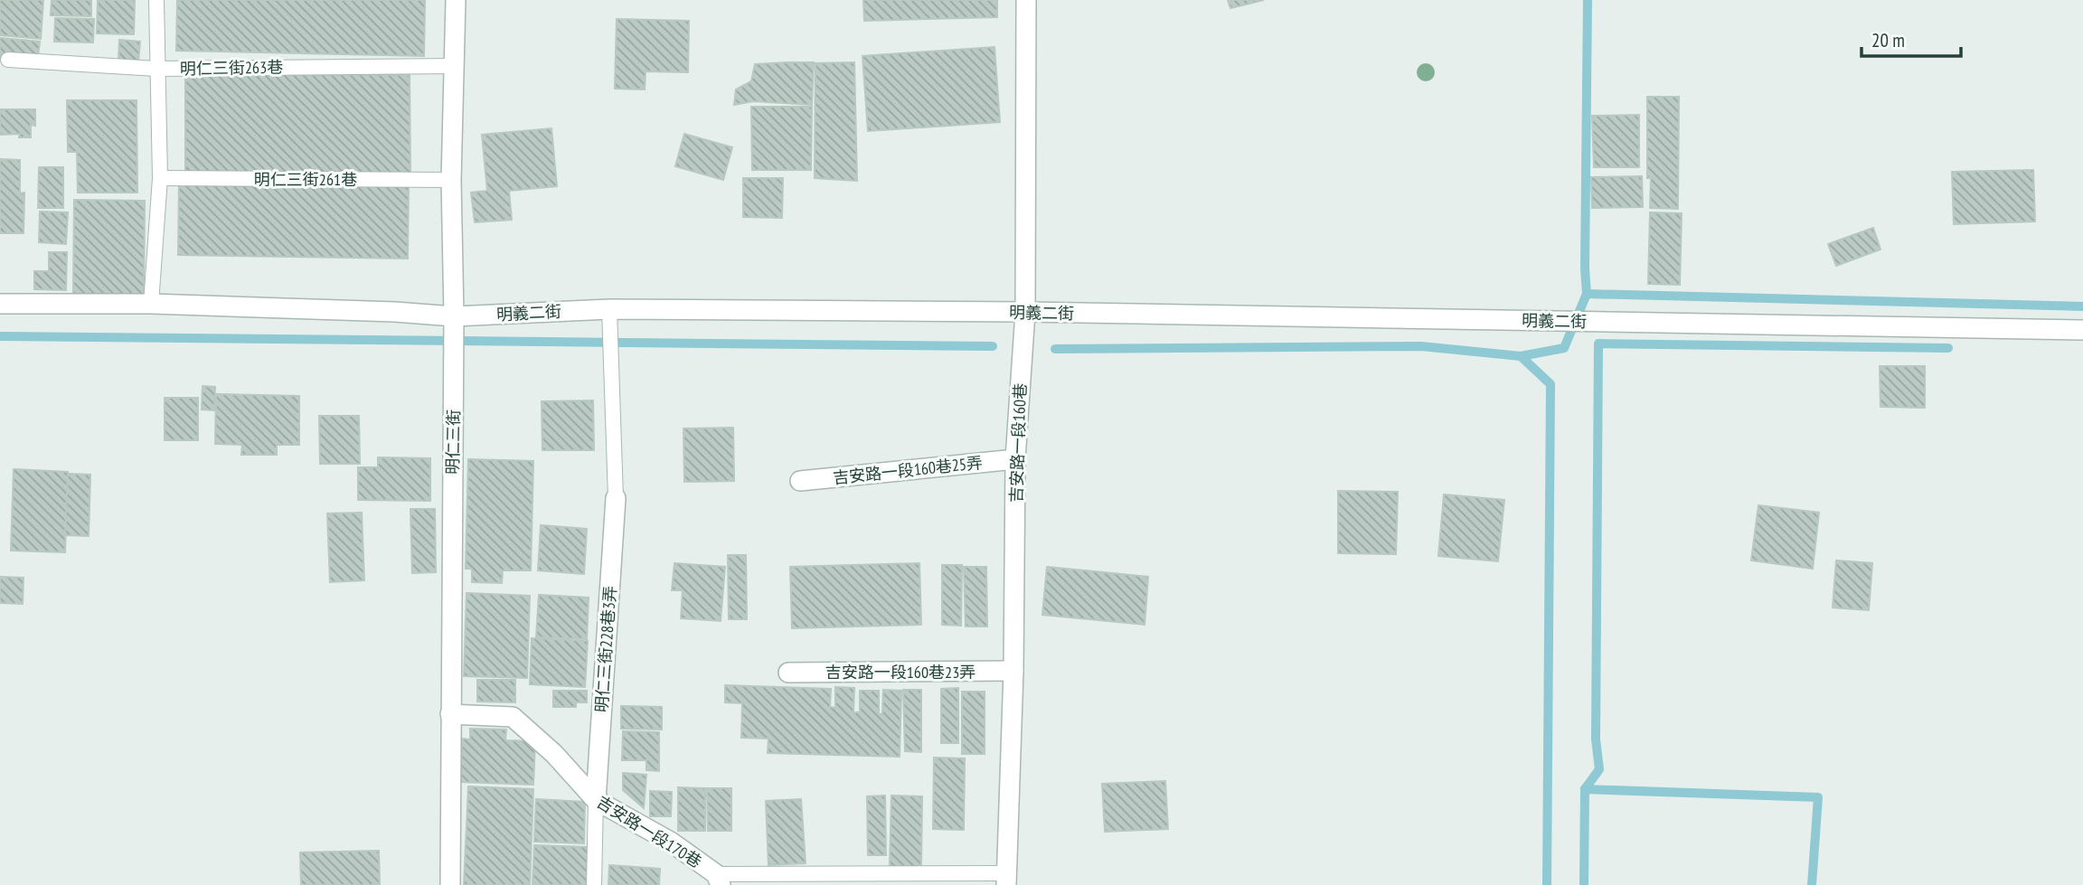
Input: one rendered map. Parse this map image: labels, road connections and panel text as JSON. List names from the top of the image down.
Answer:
{
  "streets": {
    "street": [
      "明義二街",
      "明仁三街",
      "吉安路一段160巷",
      "吉安路一段160巷25弄",
      "明仁三街228巷3弄",
      "吉安路一段160巷23弄",
      "吉安路一段170巷"
    ],
    "lane": ["明仁三街263巷", "明仁三街261巷"]
  },
  "crossings": [
    ["明仁三街263巷", "明仁三街"],
    ["明仁三街261巷", "明仁三街"],
    ["明義二街", "明仁三街"],
    ["明義二街", "吉安路一段160巷"],
    ["明仁三街", "吉安路一段170巷"],
    ["吉安路一段160巷", "吉安路一段160巷25弄"],
    ["吉安路一段160巷", "吉安路一段160巷23弄"],
    ["明仁三街228巷3弄", "吉安路一段170巷"]
  ],
  "scale_bar": "20 m"
}
